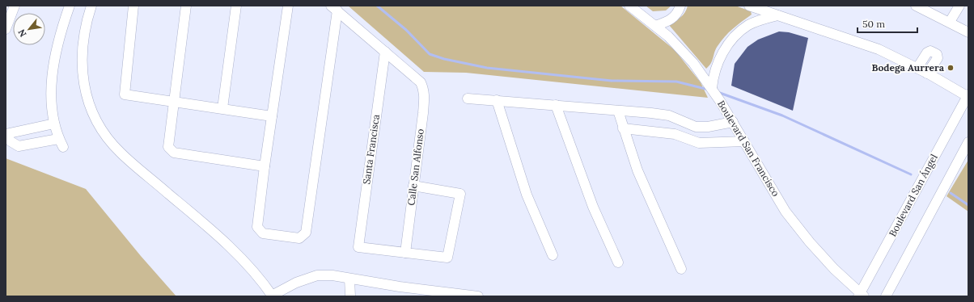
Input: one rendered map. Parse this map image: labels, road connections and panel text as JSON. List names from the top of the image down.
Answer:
{
  "streets": {
    "street": [
      "Boulevard San Francisco",
      "Santa Francisca",
      "Calle San Alfonso",
      "Boulevard San Ángel"
    ]
  },
  "crossings": [
    ["Boulevard San Francisco", "Boulevard San Ángel"],
    ["Santa Francisca", "Calle San Alfonso"]
  ],
  "places": ["Bodega Aurrera"],
  "scale_bar": "50 m",
  "north": "bottom left"
}
